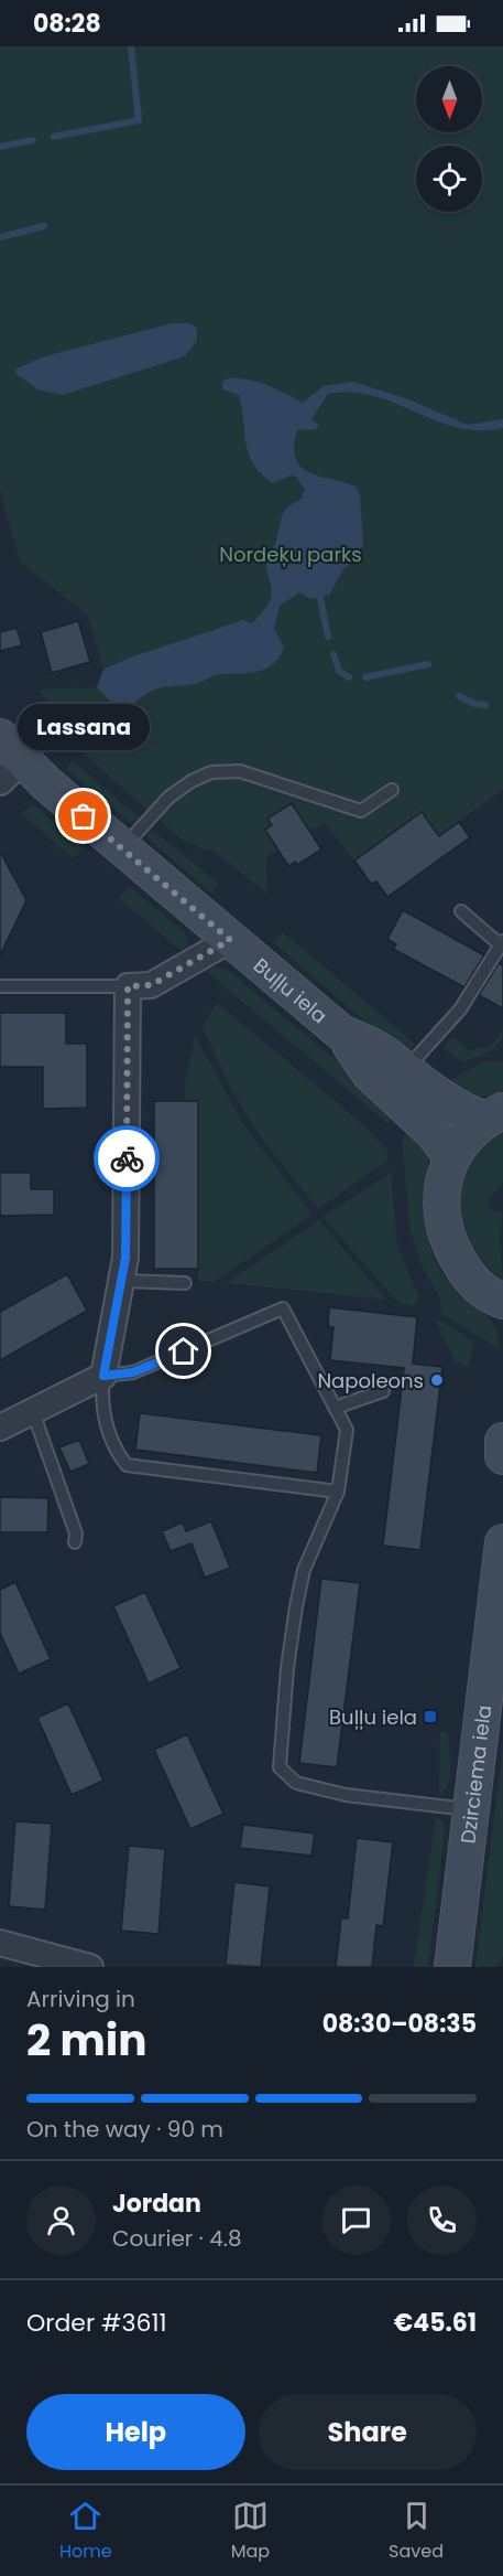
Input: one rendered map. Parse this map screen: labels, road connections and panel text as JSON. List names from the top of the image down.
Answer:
{
  "streets": {
    "street": ["Buļļu iela", "Dzirciema iela"]
  },
  "parks": ["Nordeķu parks"],
  "places": {
    "other": ["Lassana", "Napoleons"],
    "transit": ["Buļļu iela"]
  },
  "north": "bottom",
  "page": {
    "status": "08:28",
    "bubble": "Lassana",
    "heading": ["2 min", "Arriving in", "08:30–08:35"],
    "panel": [
      "Jordan",
      "Courier · 4.8",
      "Order #3611",
      "€45.61"
    ],
    "bar": "On the way · 90 m",
    "buttons": ["Help", "Share"],
    "tabs": ["Home", "Map", "Saved"]
  }
}
